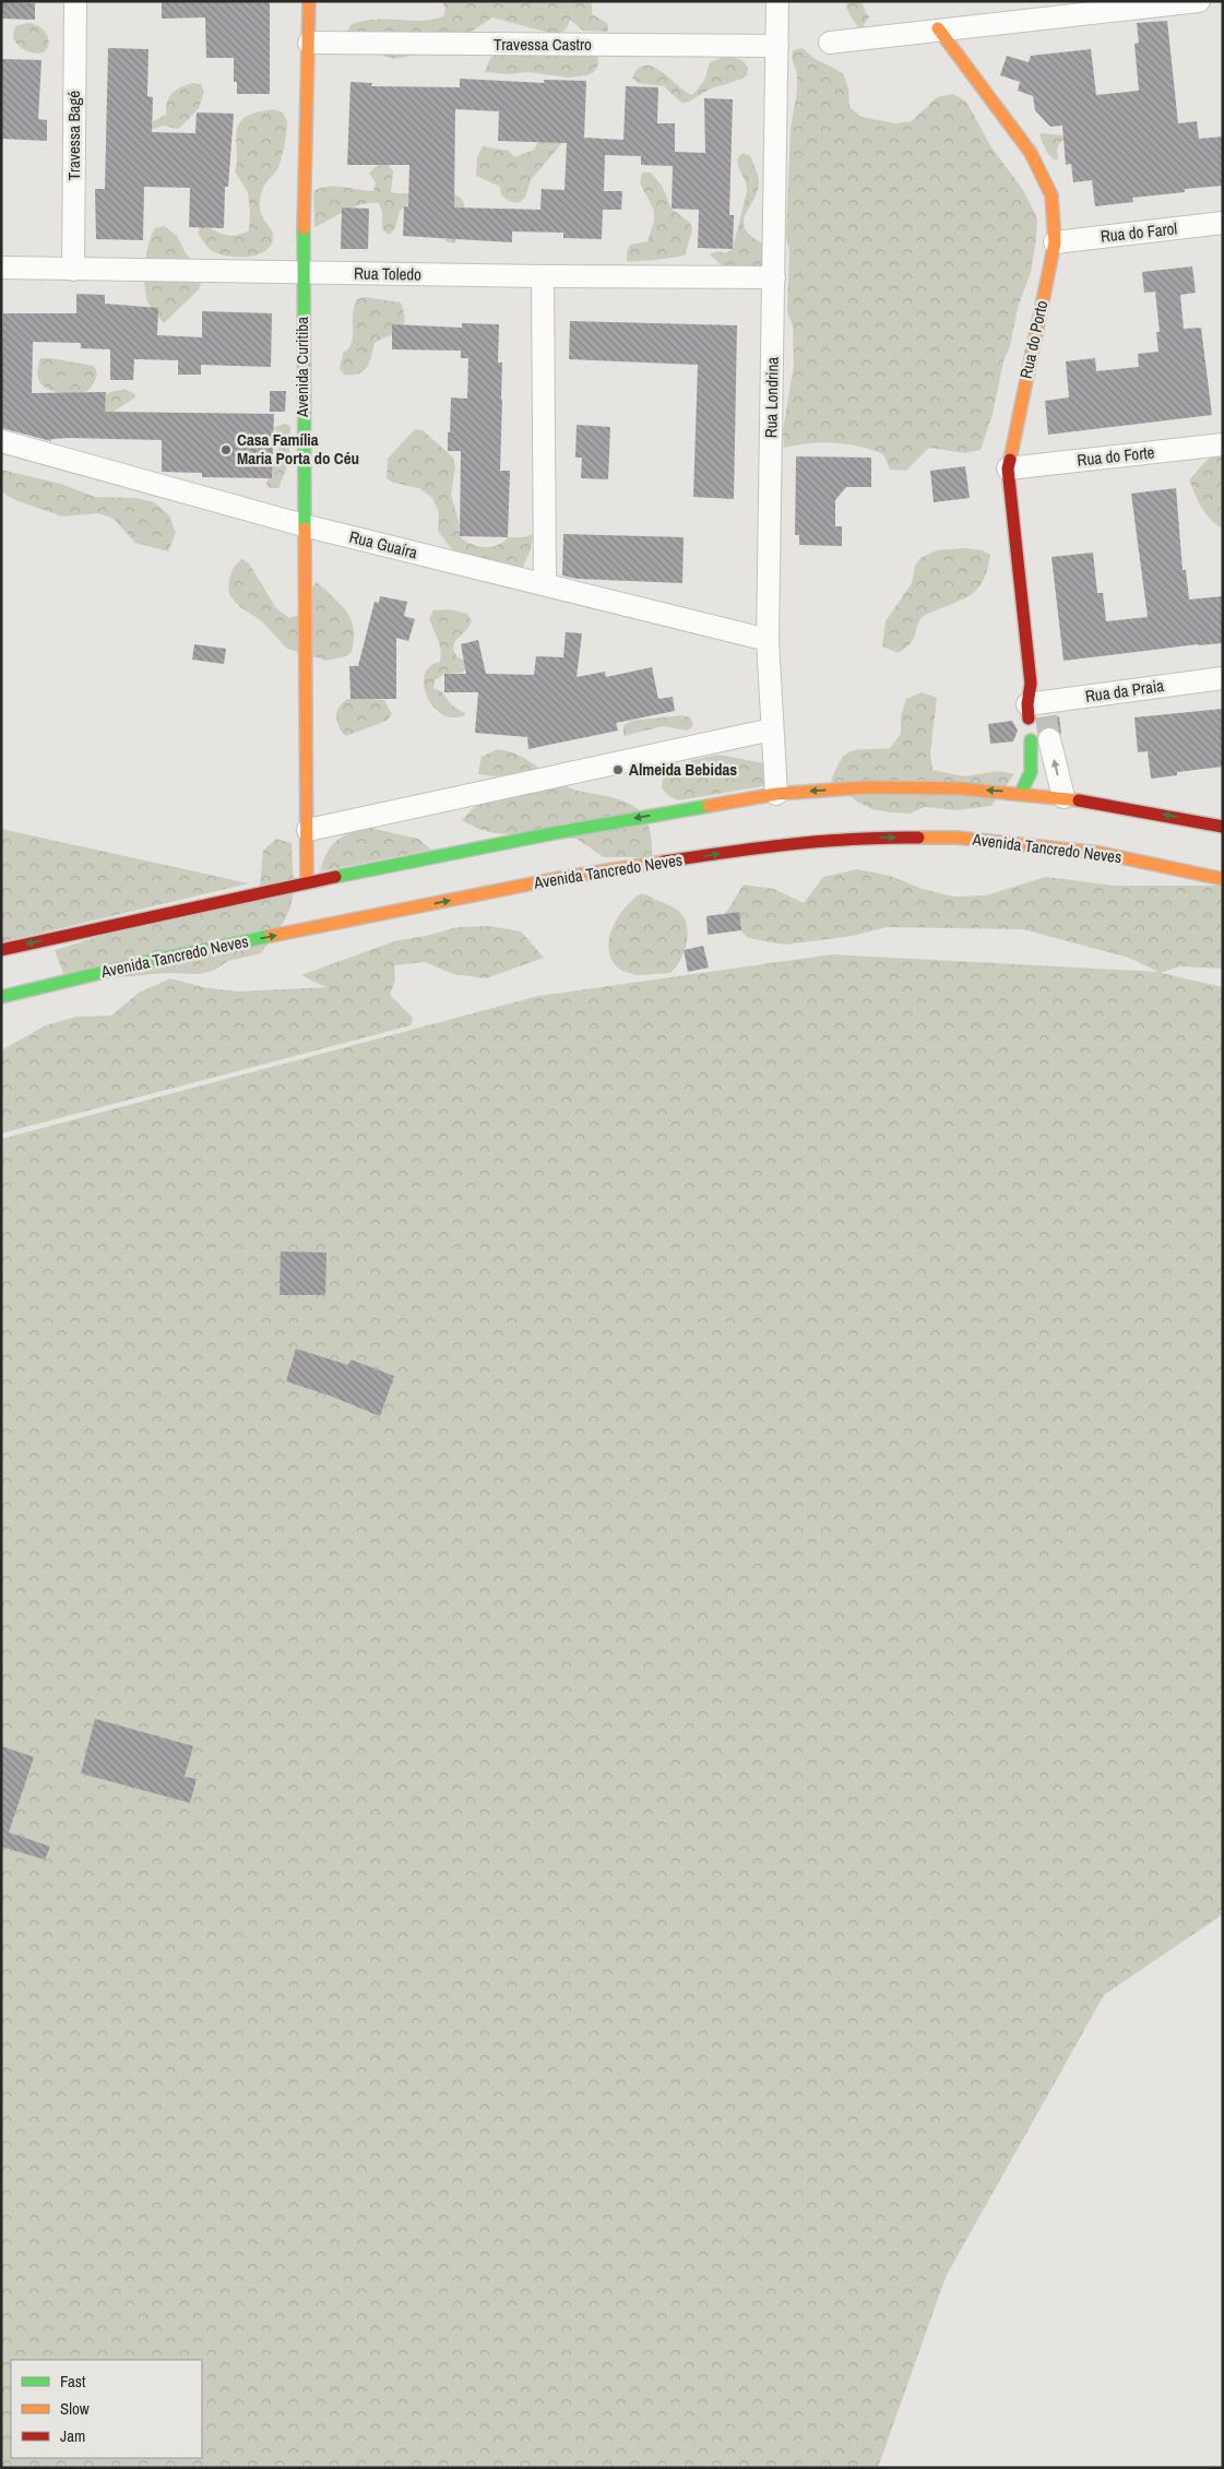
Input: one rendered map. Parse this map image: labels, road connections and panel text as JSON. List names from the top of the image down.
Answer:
{
  "streets": {
    "main road": ["Rua do Porto", "Avenida Curitiba", "Avenida Tancredo Neves"],
    "street": [
      "Travessa Castro",
      "Travessa Bagé",
      "Rua do Farol",
      "Rua Toledo",
      "Rua Londrina",
      "Rua do Forte",
      "Rua Guaíra",
      "Rua da Praia"
    ]
  },
  "crossings": [
    ["Travessa Castro", "Avenida Curitiba"],
    ["Travessa Castro", "Rua Londrina"],
    ["Travessa Bagé", "Rua Toledo"],
    ["Rua do Farol", "Rua do Porto"],
    ["Rua Toledo", "Avenida Curitiba"],
    ["Rua Toledo", "Rua Londrina"],
    ["Rua do Porto", "Rua do Forte"],
    ["Rua do Porto", "Rua da Praia"],
    ["Avenida Curitiba", "Rua Guaíra"],
    ["Rua Londrina", "Rua Guaíra"]
  ],
  "places": ["Casa Família Maria Porta do Céu", "Almeida Bebidas"],
  "legend": ["Fast", "Slow", "Jam"]
}
